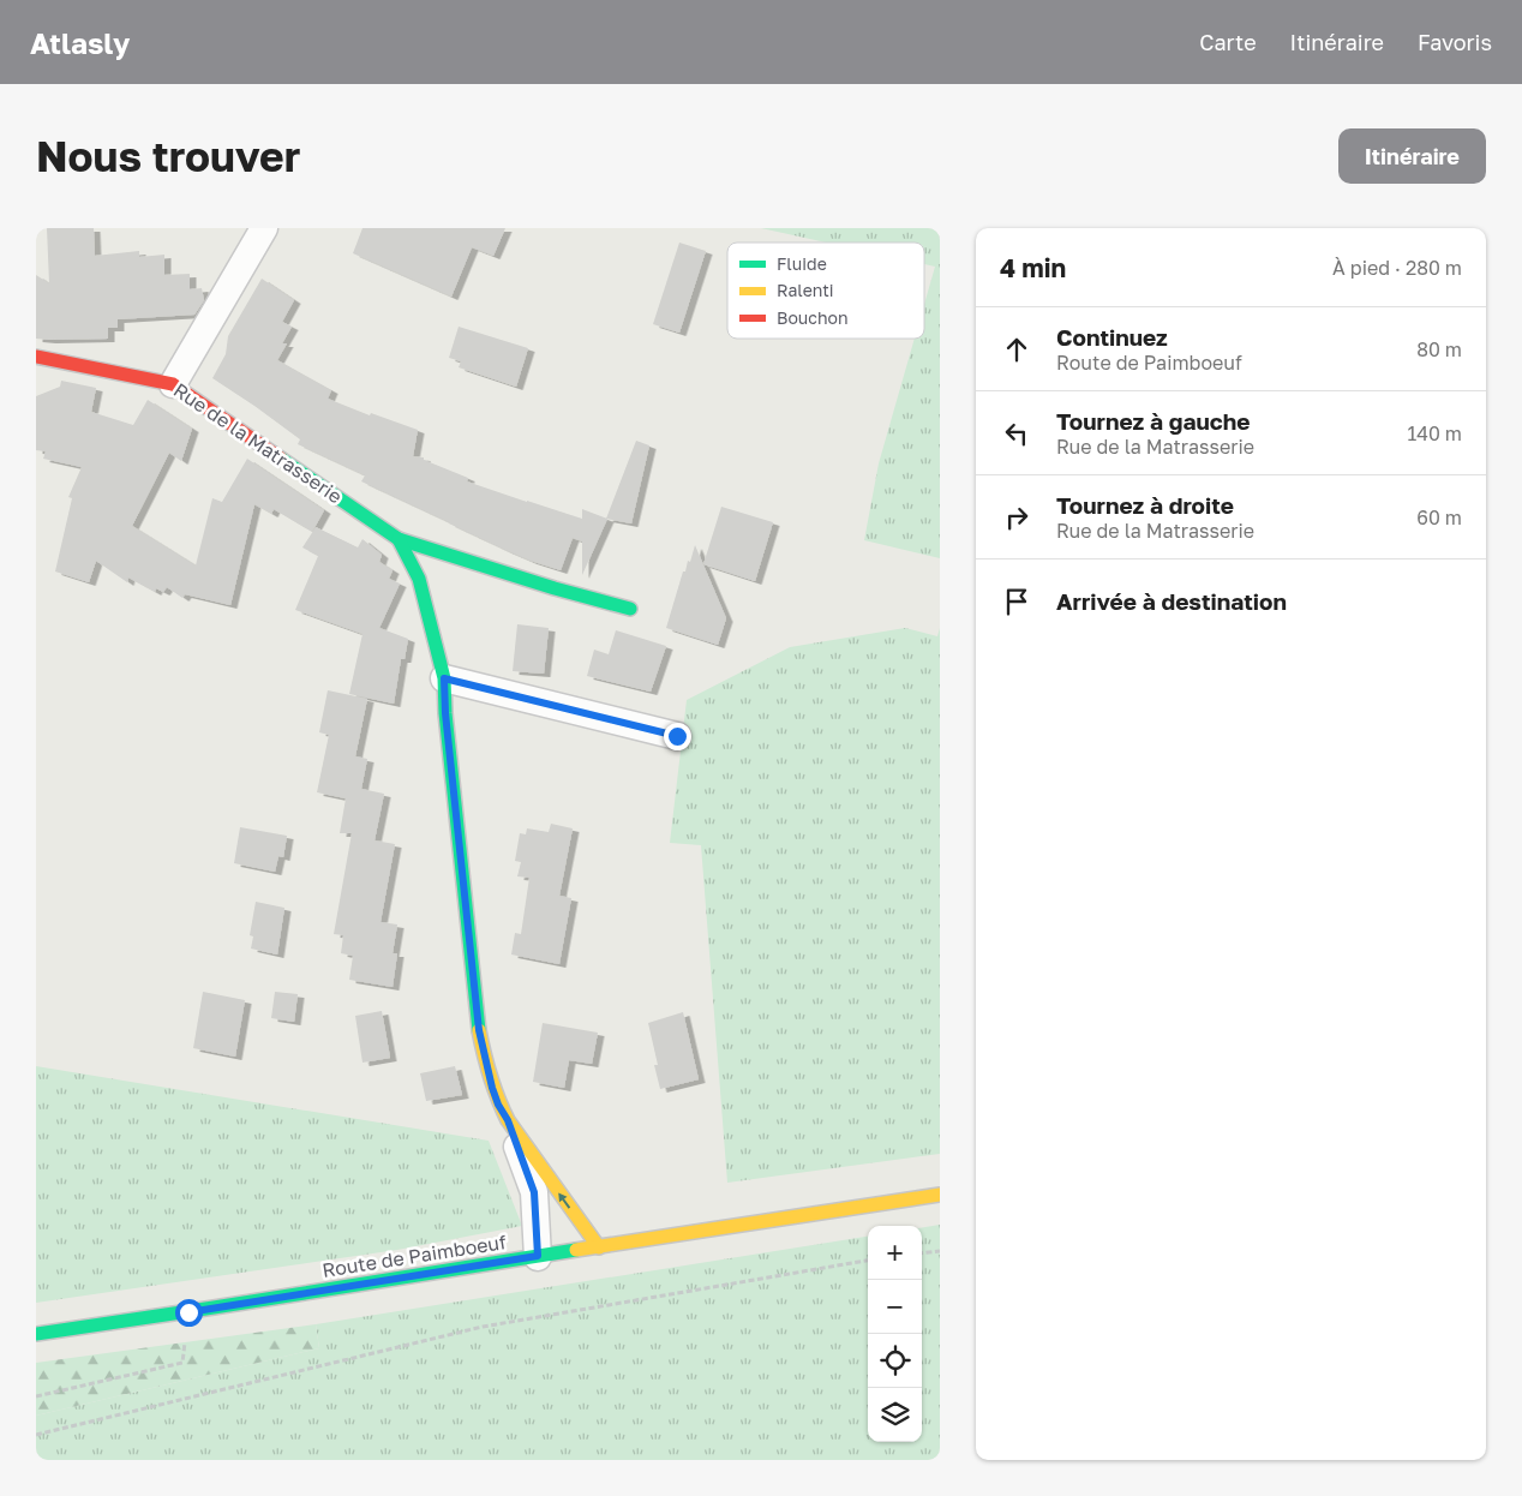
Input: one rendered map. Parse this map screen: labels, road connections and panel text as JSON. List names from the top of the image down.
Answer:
{
  "streets": {
    "street": ["Rue de la Matrasserie", "Route de Paimboeuf"]
  },
  "crossings": [
    ["Rue de la Matrasserie", "Route de Paimboeuf"]
  ],
  "legend": ["Fluide", "Ralenti", "Bouchon"],
  "page": {
    "header": "Atlasly",
    "nav": ["Carte", "Itinéraire", "Favoris"],
    "buttons": "Itinéraire",
    "title": "Nous trouver",
    "heading": ["4 min", "À pied · 280 m"],
    "list": [
      ["Continuez", "Route de Paimboeuf", "80 m"],
      ["Tournez à gauche", "Rue de la Matrasserie", "140 m"],
      ["Tournez à droite", "Rue de la Matrasserie", "60 m"],
      "Arrivée à destination"
    ],
    "map_buttons": ["+", "−"]
  }
}
